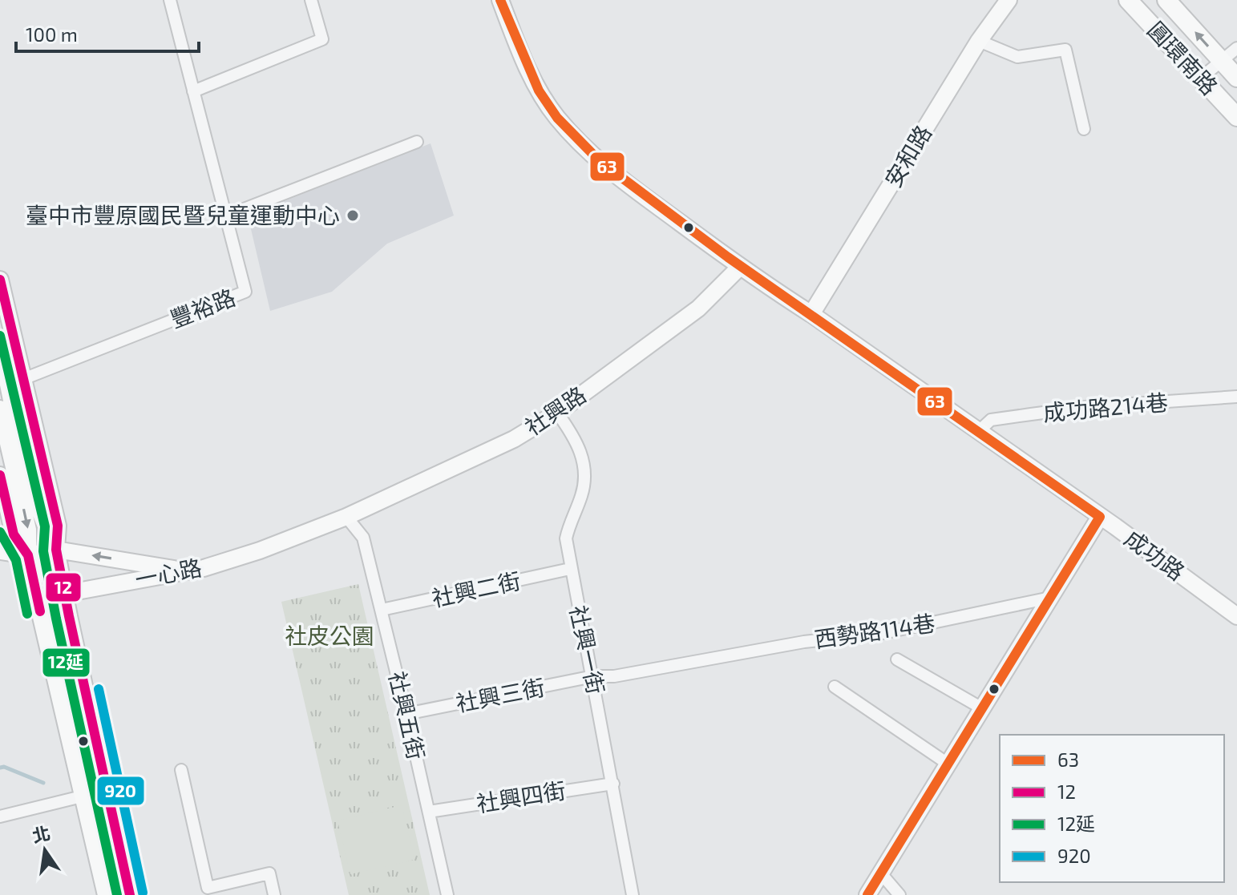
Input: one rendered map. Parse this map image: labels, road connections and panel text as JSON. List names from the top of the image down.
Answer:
{
  "streets": {
    "main road": ["圓環南路"],
    "street": [
      "安和路",
      "豐裕路",
      "成功路214巷",
      "社興路",
      "成功路",
      "一心路",
      "社興二街",
      "西勢路114巷",
      "社興一街",
      "社興三街",
      "社興五街",
      "社興四街"
    ]
  },
  "crossings": [
    ["安和路", "成功路"],
    ["成功路214巷", "成功路"],
    ["社興路", "成功路"],
    ["社興路", "一心路"],
    ["社興路", "社興一街"],
    ["社興路", "社興五街"],
    ["一心路", "社興五街"],
    ["社興二街", "社興一街"],
    ["社興二街", "社興五街"],
    ["西勢路114巷", "社興一街"],
    ["西勢路114巷", "社興三街"],
    ["社興一街", "社興三街"],
    ["社興一街", "社興四街"],
    ["社興三街", "社興五街"],
    ["社興五街", "社興四街"]
  ],
  "parks": ["社皮公園"],
  "places": ["臺中市豐原國民暨兒童運動中心"],
  "lines": [
    "transit line 63",
    "transit line 12",
    "transit line 12延",
    "transit line 920"
  ],
  "legend": [
    "63",
    "12",
    "12延",
    "920"
  ],
  "scale_bar": "100 m",
  "north": "top"
}
